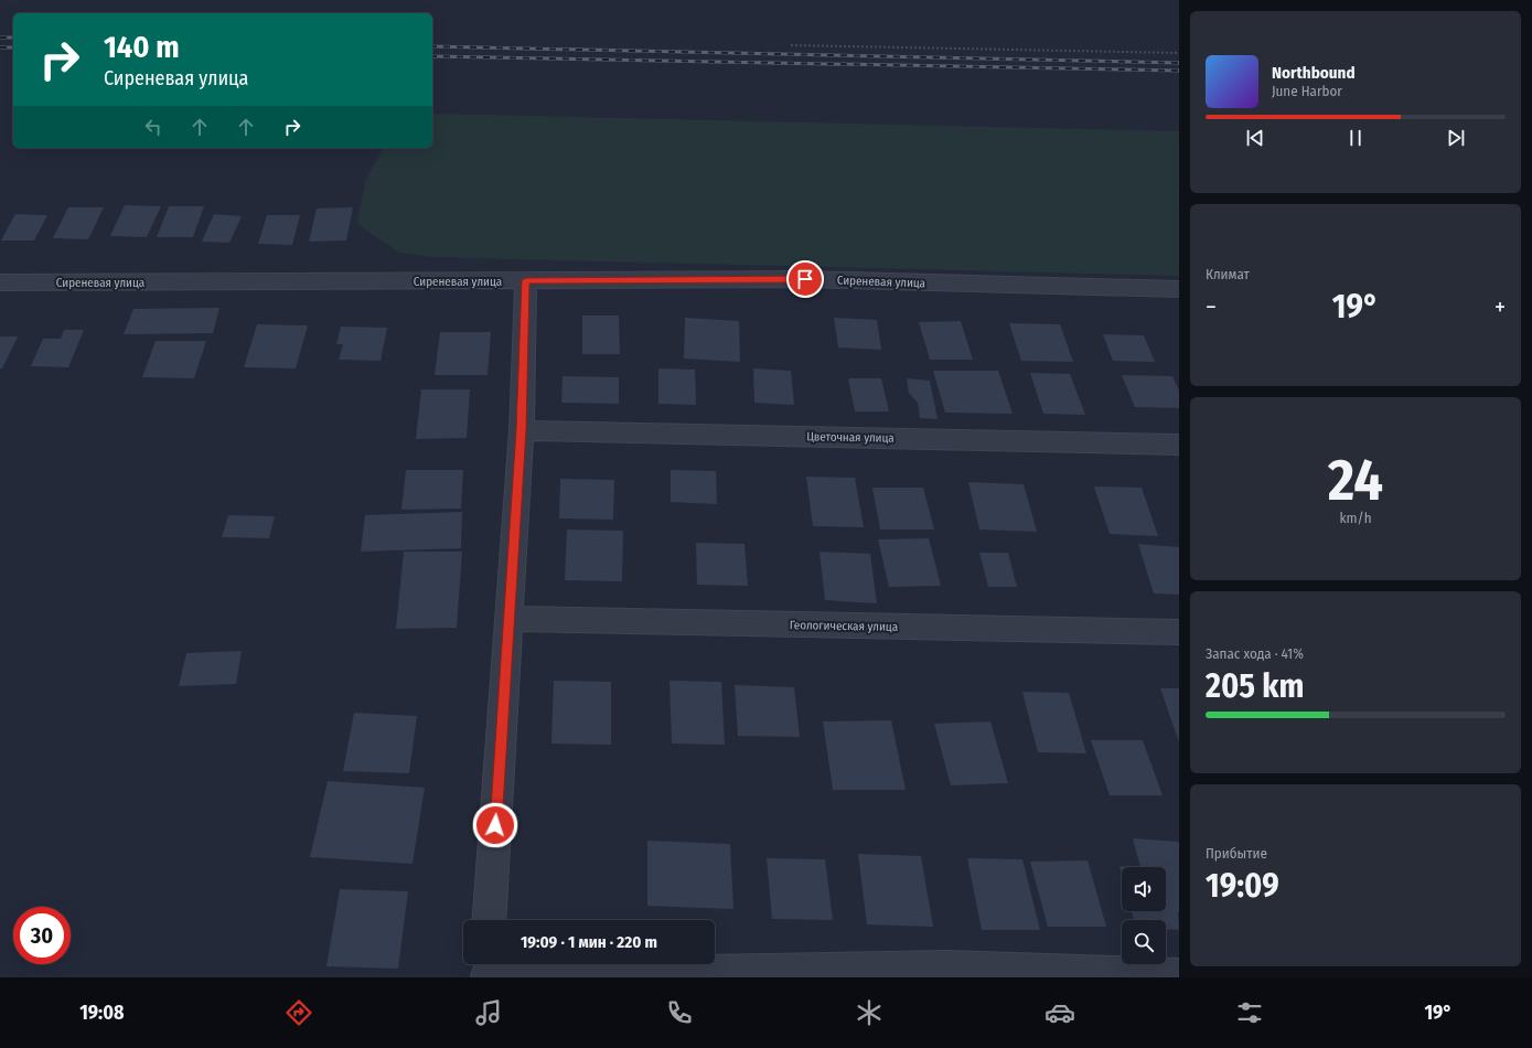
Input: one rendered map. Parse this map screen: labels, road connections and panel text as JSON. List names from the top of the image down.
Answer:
{
  "streets": {
    "street": ["Сиреневая улица", "Цветочная улица", "Геологическая улица"]
  },
  "page": {
    "turn": ["140 m", "Сиреневая улица"],
    "song": ["Northbound", "June Harbor"],
    "tile": [
      "Климат",
      ["24", "km/h"],
      ["Запас хода · 41%", "205 km"],
      ["Прибытие", "19:09"]
    ],
    "heat": ["−", "19°", "+"],
    "limit": "30",
    "trip": "19:09 · 1 мин · 220 m",
    "tabs": ["19:08", "19°"]
  }
}
